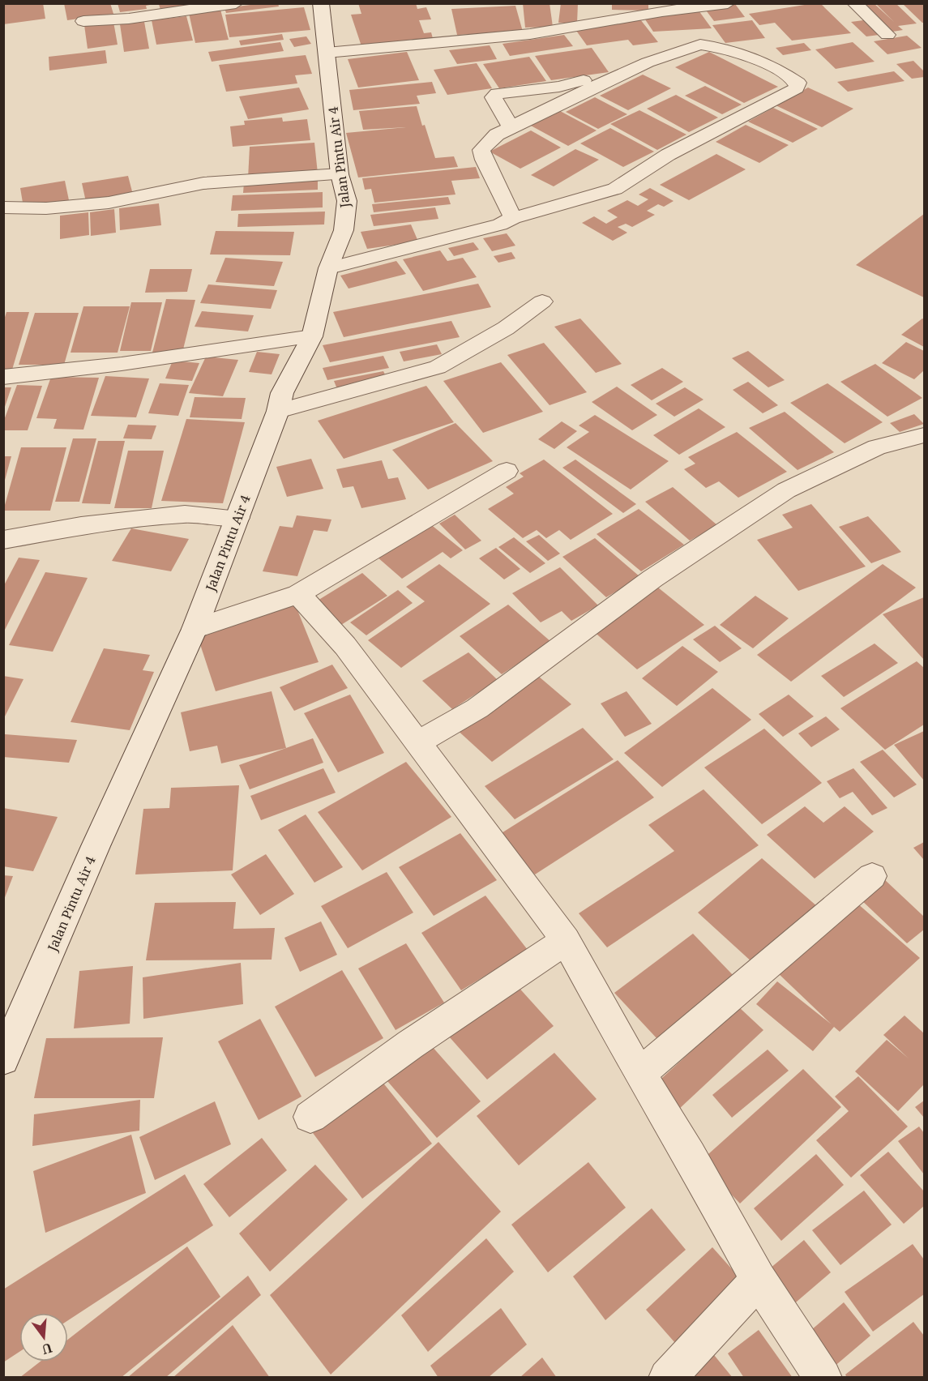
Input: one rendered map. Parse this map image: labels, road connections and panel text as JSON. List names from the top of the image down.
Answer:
{
  "streets": {
    "street": ["Jalan Pintu Air 4"]
  },
  "north": "bottom"
}
